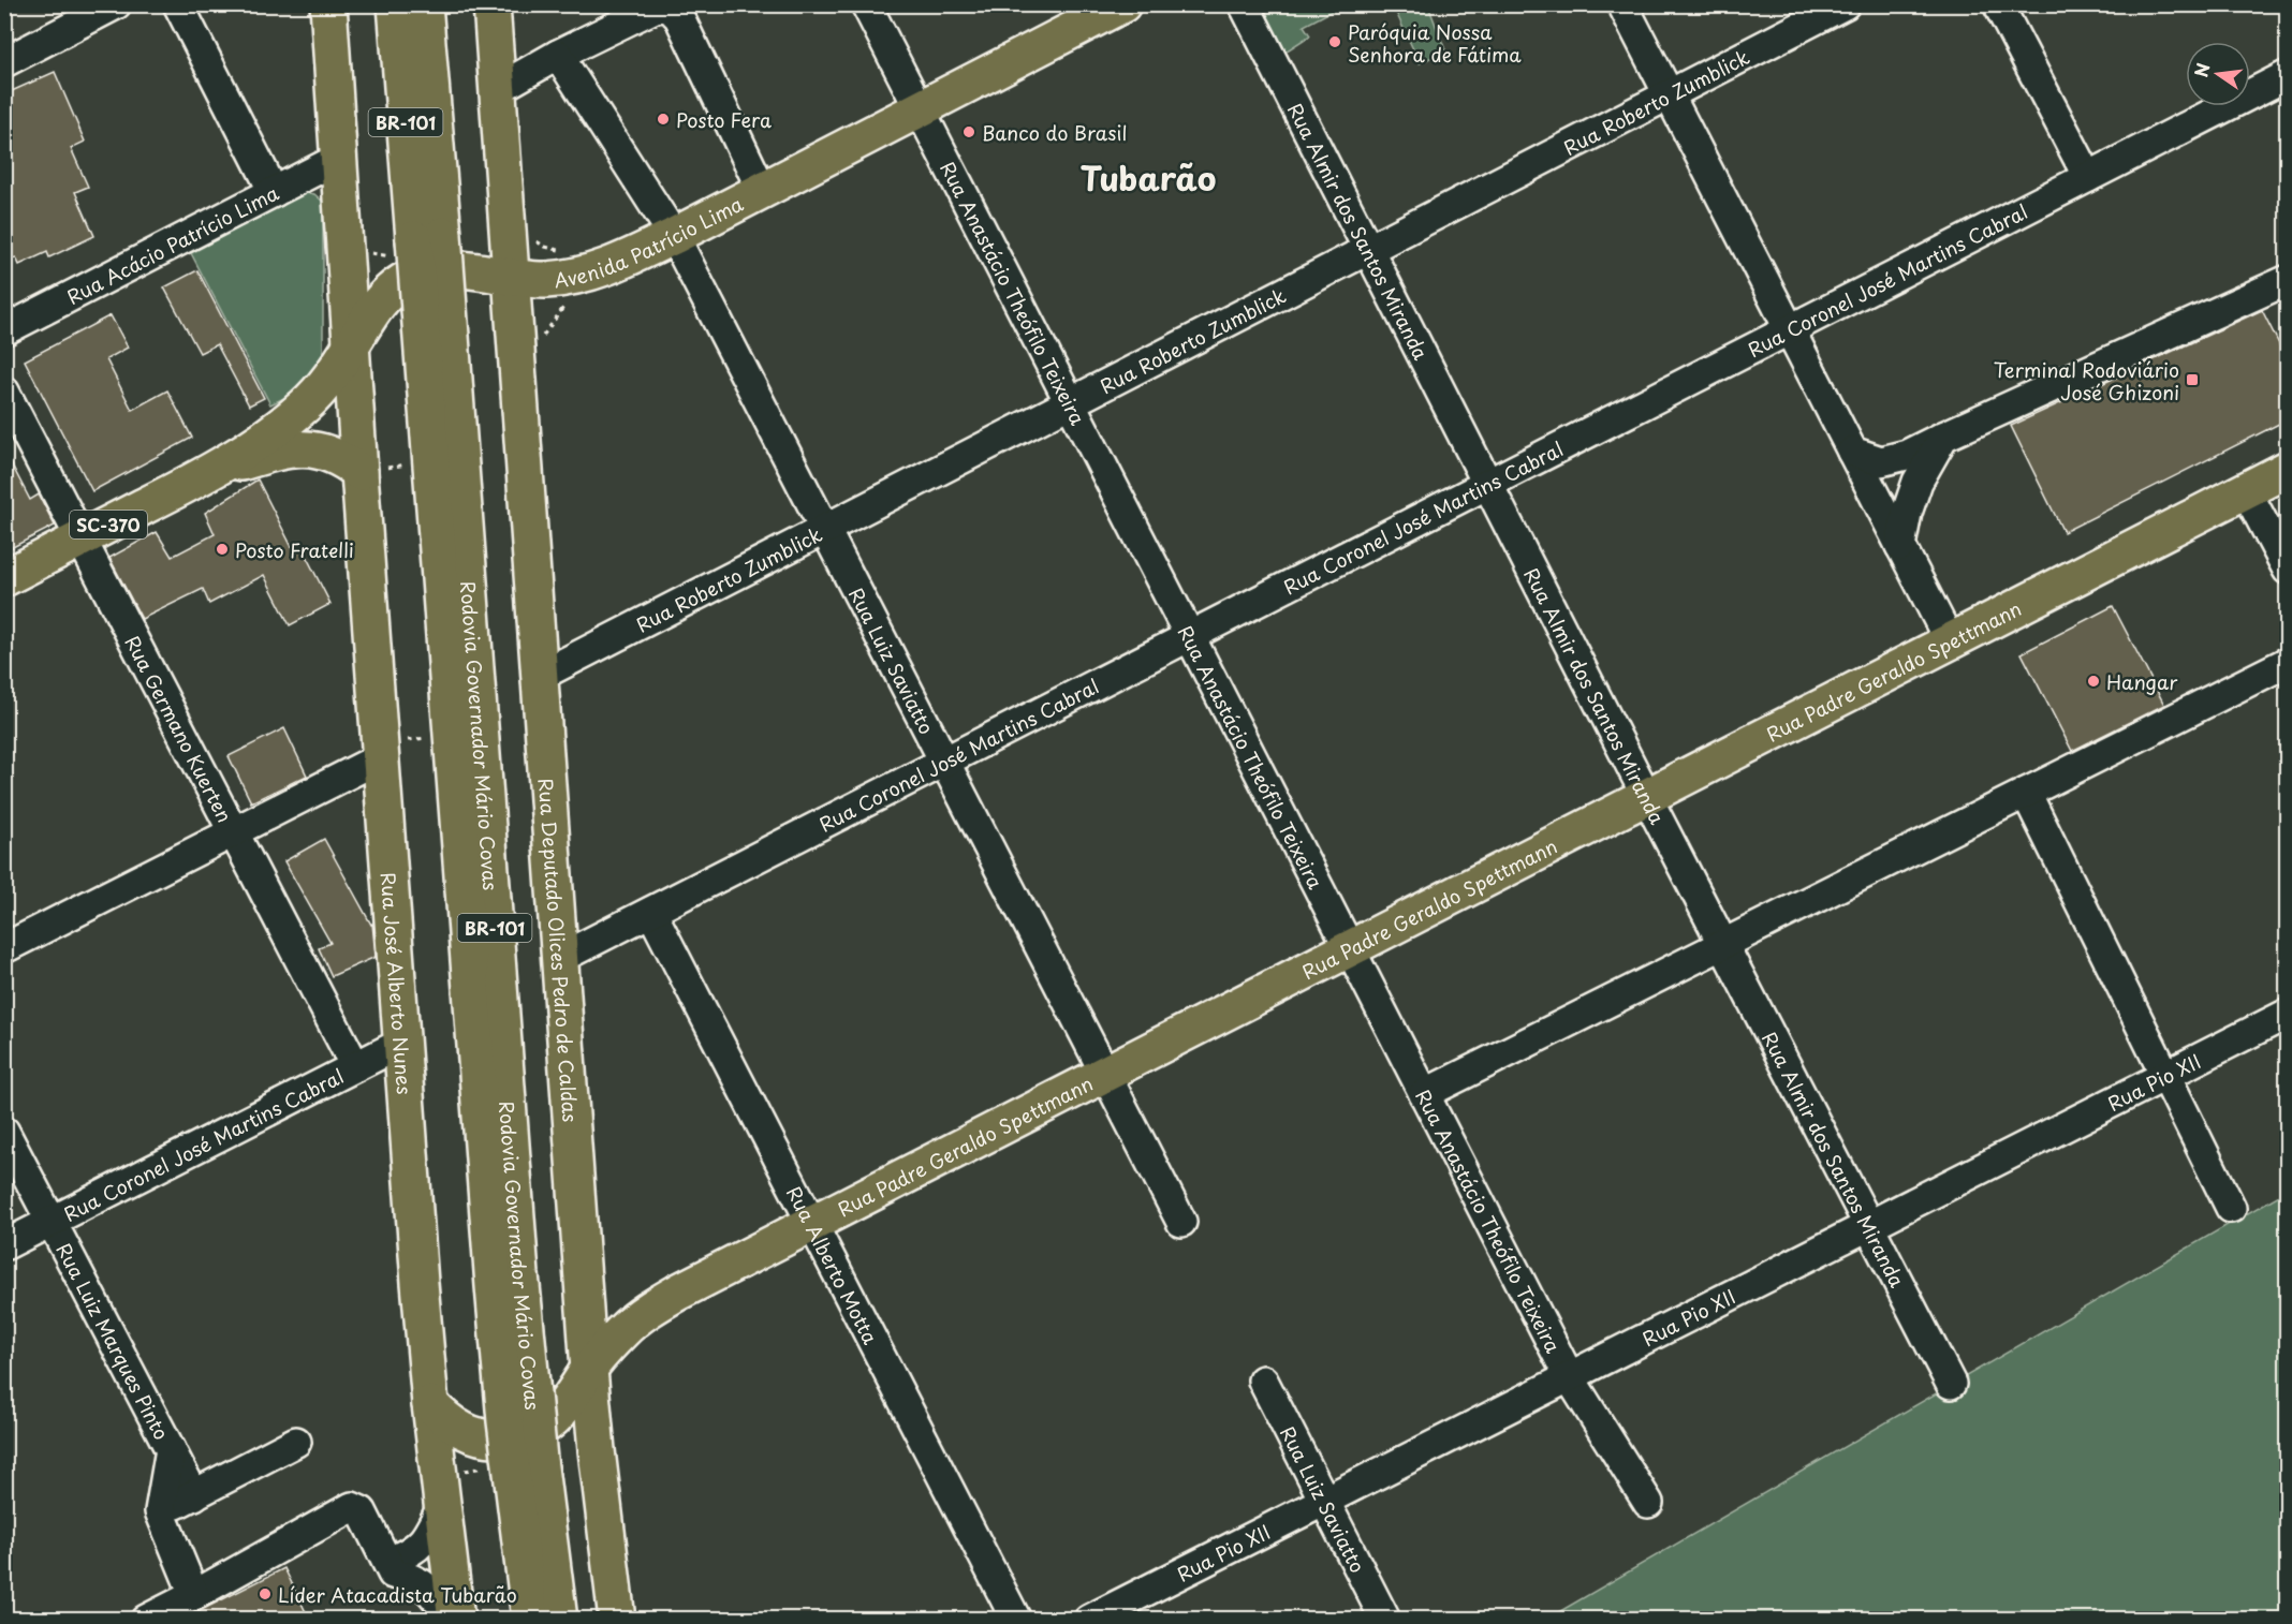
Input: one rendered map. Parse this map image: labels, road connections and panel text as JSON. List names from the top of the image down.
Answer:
{
  "streets": {
    "main road": [
      "BR-101",
      "Avenida Patrício Lima",
      "SC-370",
      "Rua Padre Geraldo Spettmann",
      "Rodovia Governador Mário Covas",
      "Rua Deputado Olices Pedro de Caldas",
      "Rua José Alberto Nunes"
    ],
    "street": [
      "Rua Roberto Zumblick",
      "Rua Almir dos Santos Miranda",
      "Rua Acácio Patrício Lima",
      "Rua Coronel José Martins Cabral",
      "Rua Anastácio Theófilo Teixeira",
      "Rua Luiz Saviatto",
      "Rua Germano Kuerten",
      "Rua Pio XII",
      "Rua Alberto Motta",
      "Rua Luiz Marques Pinto"
    ]
  },
  "crossings": [
    ["Rua Roberto Zumblick", "Rua Almir dos Santos Miranda"],
    ["Rua Roberto Zumblick", "Rua Anastácio Theófilo Teixeira"],
    ["Rua Roberto Zumblick", "Rua Luiz Saviatto"],
    ["Rua Roberto Zumblick", "Rua Deputado Olices Pedro de Caldas"],
    ["Rua Almir dos Santos Miranda", "Rua Coronel José Martins Cabral"],
    ["Rua Almir dos Santos Miranda", "Rua Padre Geraldo Spettmann"],
    ["Rua Almir dos Santos Miranda", "Rua Pio XII"],
    ["Avenida Patrício Lima", "Rua Anastácio Theófilo Teixeira"],
    ["Avenida Patrício Lima", "Rua Luiz Saviatto"],
    ["Avenida Patrício Lima", "Rua Germano Kuerten"],
    ["Avenida Patrício Lima", "Rua Deputado Olices Pedro de Caldas"],
    ["Avenida Patrício Lima", "Rua José Alberto Nunes"],
    ["Rua Acácio Patrício Lima", "Rua José Alberto Nunes"],
    ["Rua Coronel José Martins Cabral", "Rua Anastácio Theófilo Teixeira"],
    ["Rua Coronel José Martins Cabral", "Rua Luiz Saviatto"],
    ["Rua Coronel José Martins Cabral", "Rua Germano Kuerten"],
    ["Rua Coronel José Martins Cabral", "Rua Deputado Olices Pedro de Caldas"],
    ["Rua Coronel José Martins Cabral", "Rua José Alberto Nunes"],
    ["Rua Coronel José Martins Cabral", "Rua Alberto Motta"],
    ["Rua Coronel José Martins Cabral", "Rua Luiz Marques Pinto"],
    ["Rua Anastácio Theófilo Teixeira", "Rua Padre Geraldo Spettmann"],
    ["Rua Anastácio Theófilo Teixeira", "Rua Pio XII"],
    ["Rua Luiz Saviatto", "Rua Padre Geraldo Spettmann"],
    ["Rua Luiz Saviatto", "Rua Pio XII"],
    ["Rua Padre Geraldo Spettmann", "Rua Deputado Olices Pedro de Caldas"],
    ["Rua Padre Geraldo Spettmann", "Rua José Alberto Nunes"],
    ["Rua Padre Geraldo Spettmann", "Rua Alberto Motta"]
  ],
  "districts": ["Tubarão"],
  "places": {
    "other": [
      "Paróquia Nossa Senhora de Fátima",
      "Posto Fera",
      "Banco do Brasil",
      "Posto Fratelli",
      "Hangar",
      "Líder Atacadista Tubarão"
    ],
    "transit": ["Terminal Rodoviário José Ghizoni"]
  },
  "north": "left"
}
